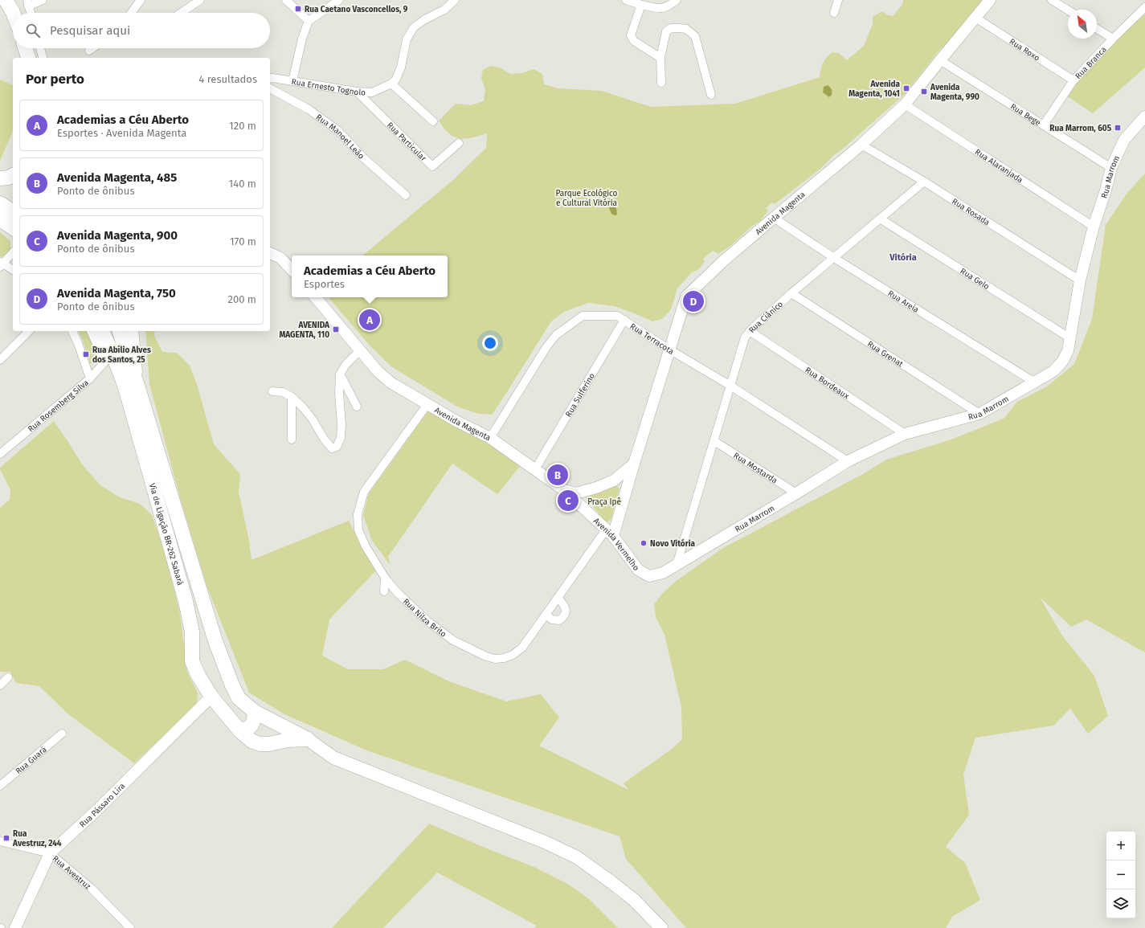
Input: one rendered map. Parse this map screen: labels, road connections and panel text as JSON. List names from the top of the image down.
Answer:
{
  "streets": {
    "highway": ["Via de Ligação BR-262 Sabará"],
    "street": [
      "Rua Roxo",
      "Rua Branca",
      "Rua Ernesto Tognolo",
      "Rua Bege",
      "Rua Manoel Leão",
      "Rua Particular",
      "Rua Alaranjada",
      "Rua Marrom",
      "Rua Rosada",
      "Avenida Magenta",
      "Rua Gelo",
      "Rua Areia",
      "Rua Ciânico",
      "Rua Terracota",
      "Rua Grenat",
      "Rua Bordeaux",
      "Rua Sulferino",
      "Rua Rosemberg Silva",
      "Rua Mostarda",
      "Avenida Vermelho",
      "Rua Nilza Brito",
      "Rua Guará",
      "Rua Pássaro Lira",
      "Rua Avestruz"
    ]
  },
  "crossings": [
    ["Rua Roxo", "Rua Branca"],
    ["Rua Roxo", "Avenida Magenta"],
    ["Rua Branca", "Rua Bege"],
    ["Rua Ernesto Tognolo", "Rua Particular"],
    ["Rua Bege", "Rua Marrom"],
    ["Rua Bege", "Avenida Magenta"],
    ["Rua Alaranjada", "Rua Marrom"],
    ["Rua Alaranjada", "Avenida Magenta"],
    ["Rua Marrom", "Rua Rosada"],
    ["Rua Marrom", "Rua Gelo"],
    ["Rua Marrom", "Rua Areia"],
    ["Rua Marrom", "Rua Ciânico"],
    ["Rua Marrom", "Rua Terracota"],
    ["Rua Marrom", "Rua Grenat"],
    ["Rua Marrom", "Rua Bordeaux"],
    ["Rua Marrom", "Rua Mostarda"],
    ["Rua Marrom", "Avenida Vermelho"],
    ["Rua Rosada", "Avenida Magenta"],
    ["Rua Rosada", "Rua Ciânico"],
    ["Avenida Magenta", "Rua Areia"],
    ["Avenida Magenta", "Rua Terracota"],
    ["Avenida Magenta", "Rua Sulferino"],
    ["Avenida Magenta", "Avenida Vermelho"],
    ["Avenida Magenta", "Rua Nilza Brito"],
    ["Rua Gelo", "Rua Ciânico"],
    ["Rua Areia", "Rua Ciânico"],
    ["Rua Ciânico", "Rua Terracota"],
    ["Rua Ciânico", "Rua Grenat"],
    ["Rua Ciânico", "Rua Bordeaux"],
    ["Rua Ciânico", "Rua Mostarda"],
    ["Rua Ciânico", "Avenida Vermelho"],
    ["Rua Terracota", "Rua Sulferino"],
    ["Rua Rosemberg Silva", "Via de Ligação BR-262 Sabará"],
    ["Via de Ligação BR-262 Sabará", "Rua Pássaro Lira"],
    ["Avenida Vermelho", "Rua Nilza Brito"],
    ["Rua Pássaro Lira", "Rua Avestruz"]
  ],
  "districts": ["Vitória"],
  "parks": ["Parque Ecológico e Cultural Vitória", "Praça Ipê"],
  "places": {
    "transit": [
      "Rua Caetano Vasconcellos, 9",
      "Avenida Magenta, 1041",
      "Avenida Magenta, 990",
      "Rua Marrom, 605",
      "AVENIDA MAGENTA, 110",
      "Rua Abílio Alves dos Santos, 25",
      "Rua Avestruz, 244"
    ],
    "other": ["Novo Vitória"]
  },
  "north": "top left",
  "page": {
    "search": "Pesquisar aqui",
    "heading": ["Por perto", "4 resultados"],
    "list": [
      {
        "mark": "A",
        "name": "Academias a Céu Aberto",
        "note": "Esportes · Avenida Magenta",
        "value": "120 m"
      },
      {
        "mark": "B",
        "name": "Avenida Magenta, 485",
        "note": "Ponto de ônibus",
        "value": "140 m"
      },
      {
        "mark": "C",
        "name": "Avenida Magenta, 900",
        "note": "Ponto de ônibus",
        "value": "170 m"
      },
      {
        "mark": "D",
        "name": "Avenida Magenta, 750",
        "note": "Ponto de ônibus",
        "value": "200 m"
      }
    ],
    "popup": ["Academias a Céu Aberto", "Esportes"],
    "pins": [
      "D",
      "A",
      "B",
      "C"
    ],
    "map_buttons": ["+", "−"]
  }
}
